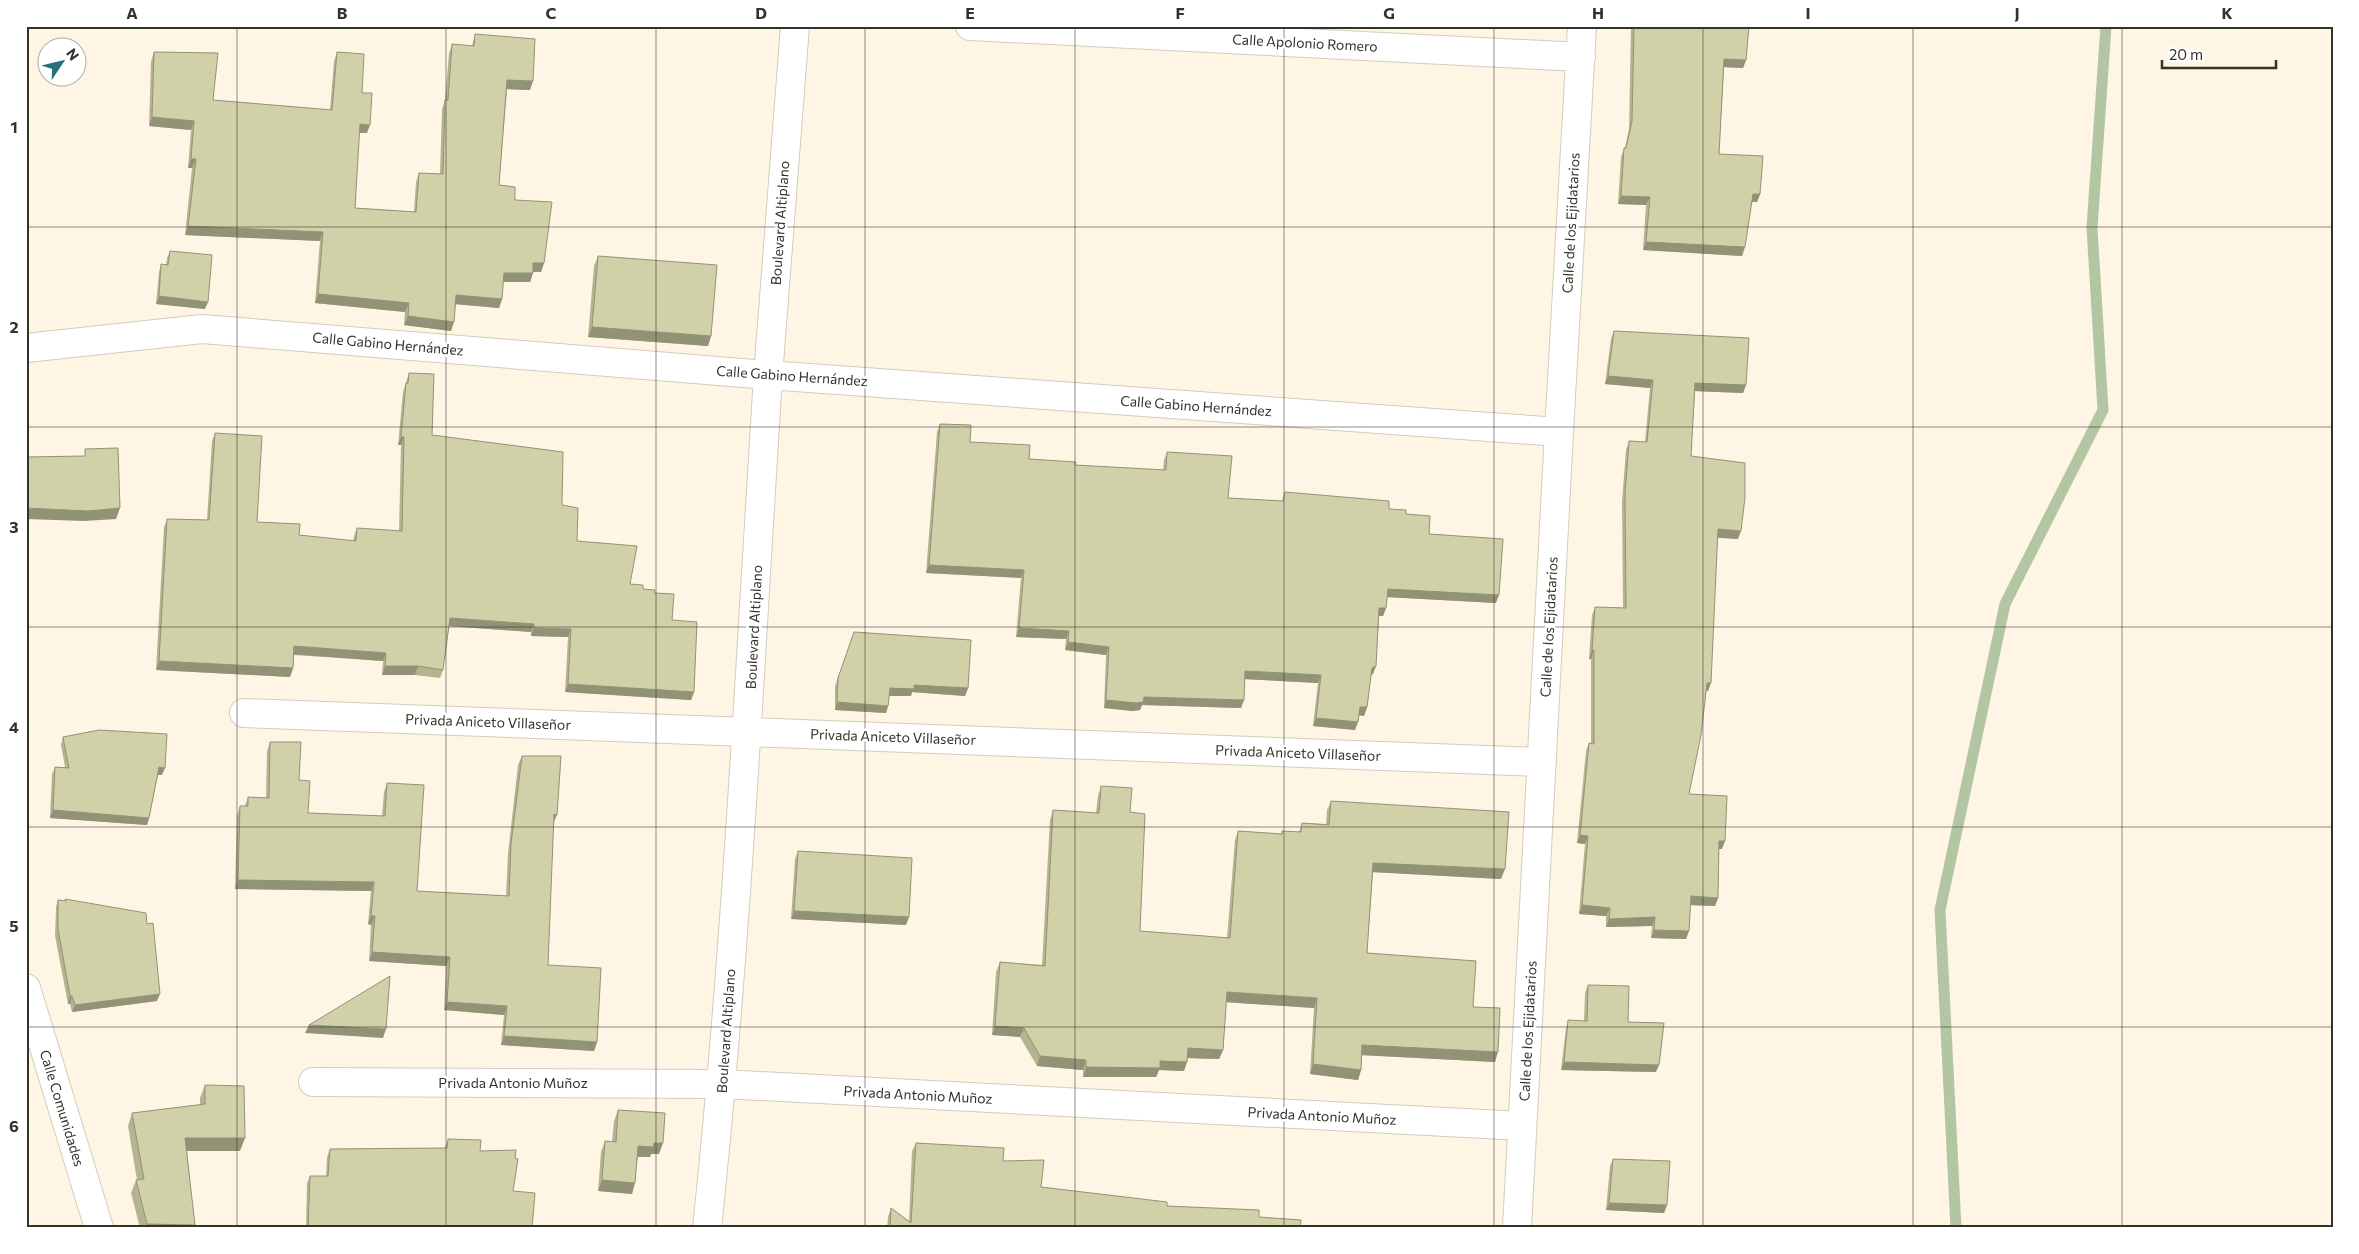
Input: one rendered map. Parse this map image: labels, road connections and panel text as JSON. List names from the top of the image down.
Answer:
{
  "streets": {
    "street": [
      "Calle Apolonio Romero",
      "Boulevard Altiplano",
      "Calle de los Ejidatarios",
      "Calle Gabino Hernández",
      "Privada Aniceto Villaseñor",
      "Privada Antonio Muñoz",
      "Calle Comunidades"
    ]
  },
  "crossings": [
    ["Calle Apolonio Romero", "Calle de los Ejidatarios"],
    ["Boulevard Altiplano", "Calle Gabino Hernández"],
    ["Boulevard Altiplano", "Privada Aniceto Villaseñor"],
    ["Boulevard Altiplano", "Privada Antonio Muñoz"],
    ["Calle de los Ejidatarios", "Calle Gabino Hernández"],
    ["Calle de los Ejidatarios", "Privada Aniceto Villaseñor"],
    ["Calle de los Ejidatarios", "Privada Antonio Muñoz"]
  ],
  "scale_bar": "20 m",
  "north": "top right",
  "grid": {
    "columns": [
      "A",
      "B",
      "C",
      "D",
      "E",
      "F",
      "G",
      "H",
      "I",
      "J",
      "K"
    ],
    "rows": [
      "1",
      "2",
      "3",
      "4",
      "5",
      "6"
    ]
  }
}
